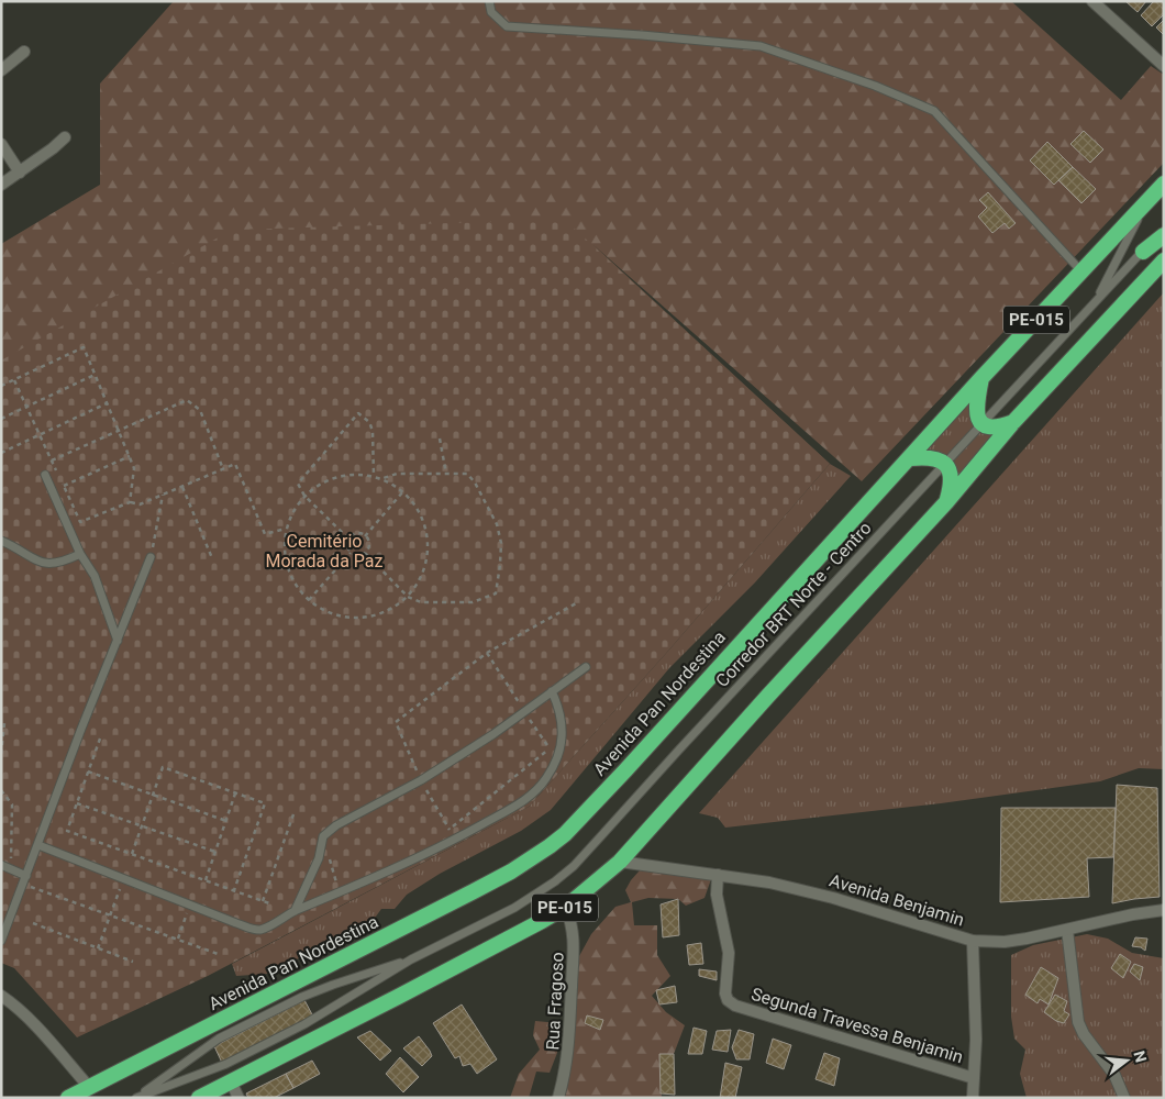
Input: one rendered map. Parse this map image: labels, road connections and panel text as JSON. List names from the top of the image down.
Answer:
{
  "streets": {
    "highway": ["PE-015", "Avenida Pan Nordestina"],
    "street": ["Avenida Benjamin", "Rua Fragoso", "Segunda Travessa Benjamin"],
    "lane": ["Corredor BRT Norte - Centro"]
  },
  "crossings": [
    ["PE-015", "Avenida Benjamin"],
    ["PE-015", "Rua Fragoso"],
    ["Avenida Benjamin", "Segunda Travessa Benjamin"]
  ],
  "parks": ["Cemitério Morada da Paz"],
  "north": "right"
}
